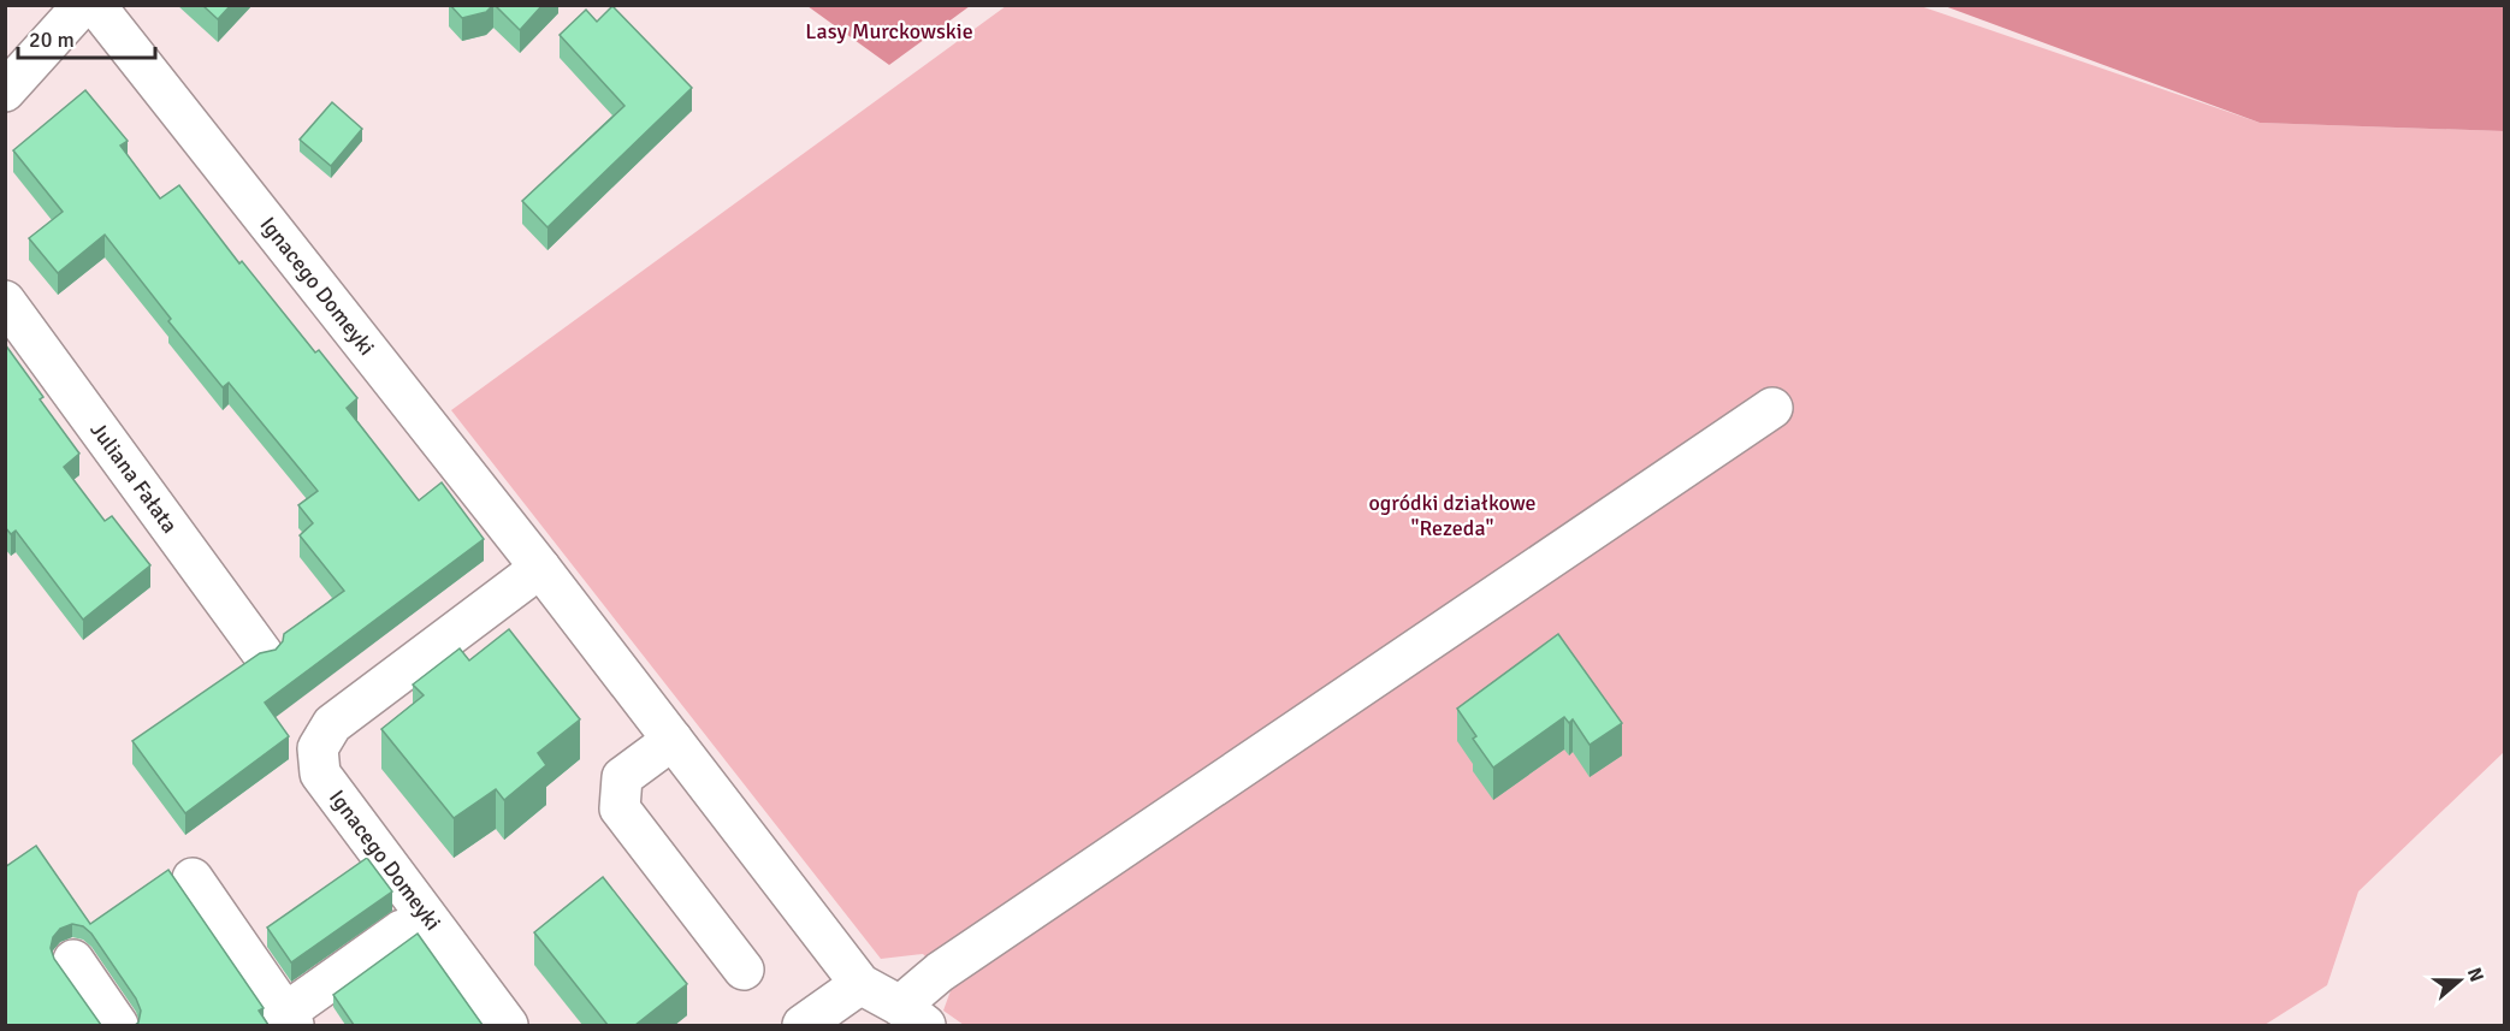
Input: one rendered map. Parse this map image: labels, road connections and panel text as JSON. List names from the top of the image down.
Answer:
{
  "streets": {
    "street": ["Ignacego Domeyki", "Juliana Fałata"]
  },
  "parks": ["Lasy Murckowskie", "ogródki działkowe \"Rezeda\""],
  "scale_bar": "20 m",
  "north": "right"
}
